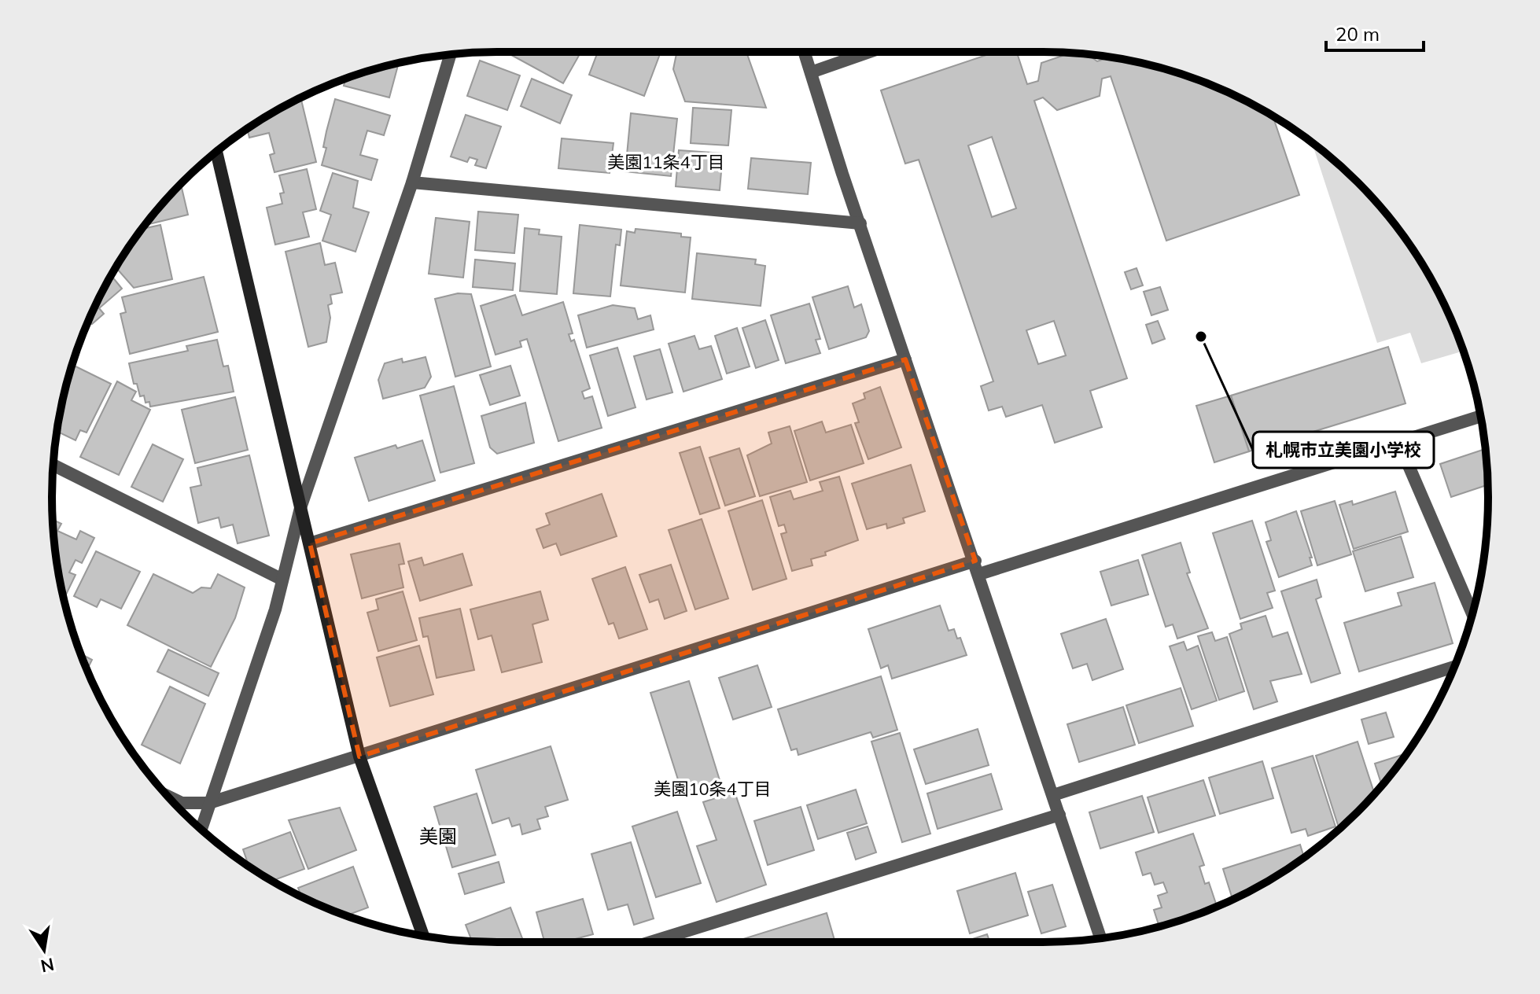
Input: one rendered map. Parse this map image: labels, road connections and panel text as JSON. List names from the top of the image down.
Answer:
{
  "districts": ["美園11条4丁目", "美園10条4丁目", "美園"],
  "places": ["札幌市立美園小学校"],
  "scale_bar": "20 m",
  "north": "bottom"
}
